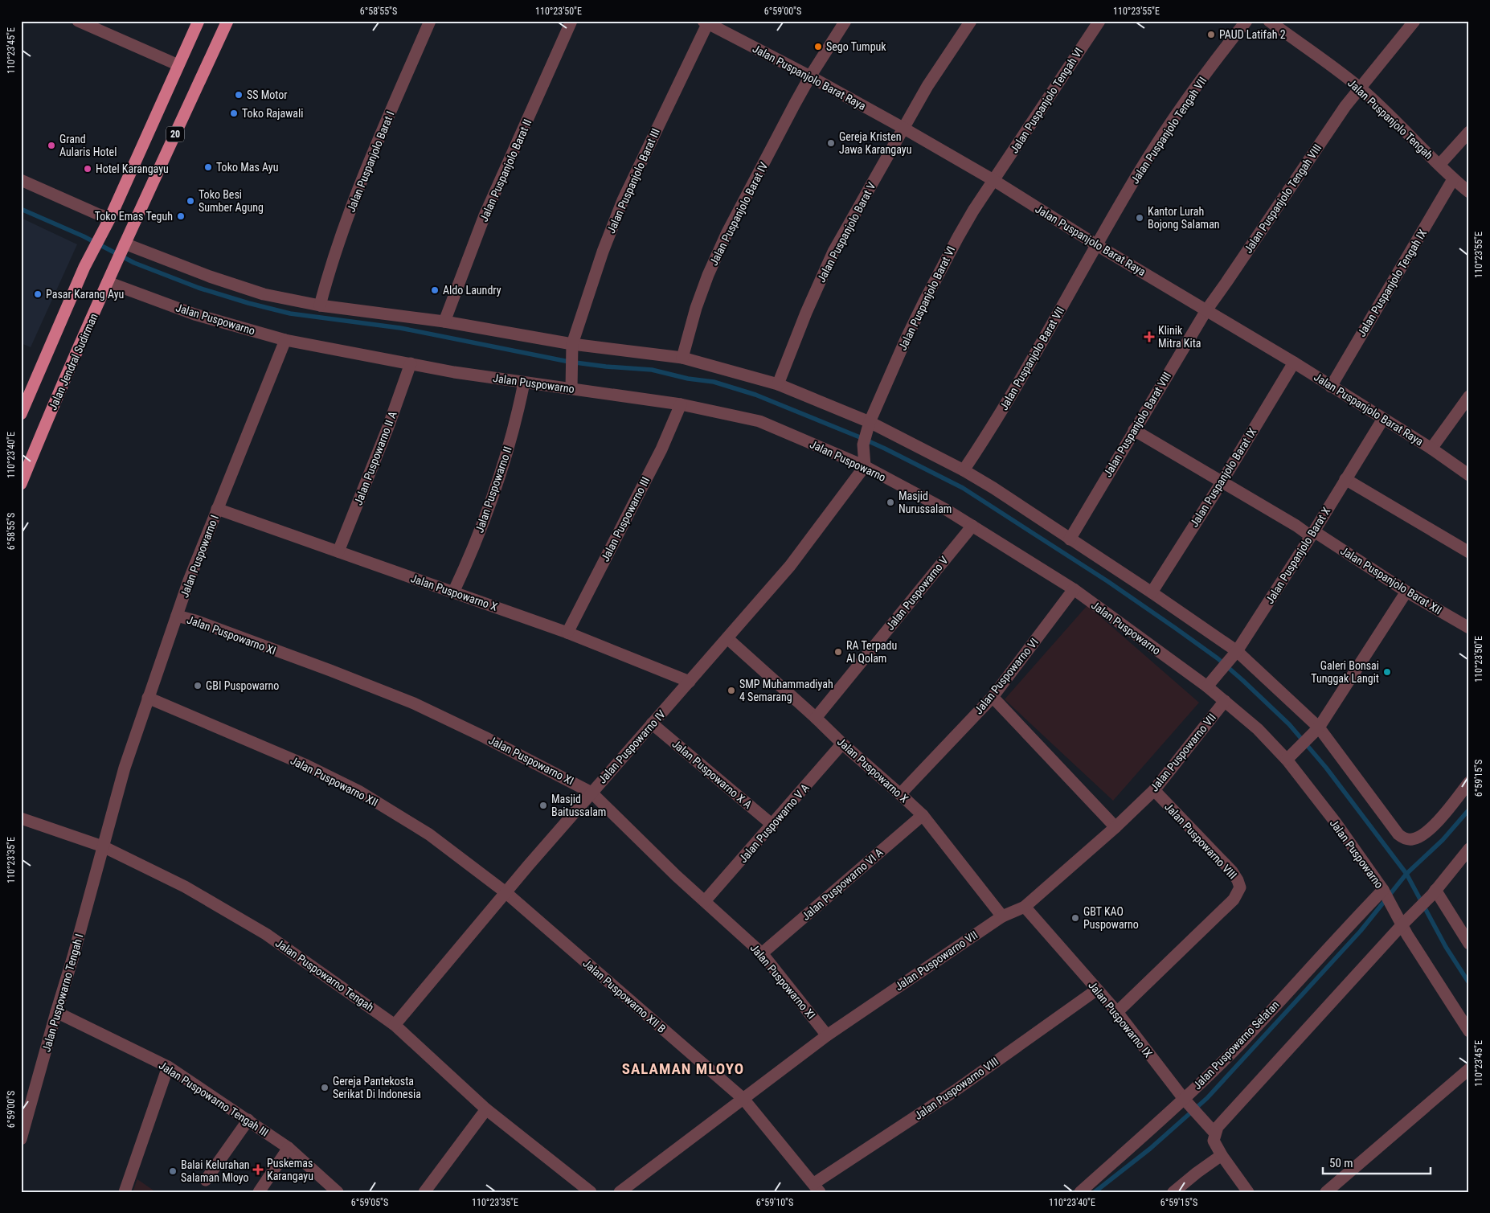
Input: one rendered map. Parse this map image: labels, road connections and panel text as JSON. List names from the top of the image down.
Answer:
{
  "streets": {
    "highway": ["20", "Jalan Jendral Sudirman"],
    "street": [
      "Jalan Puspanjolo Barat Raya",
      "Jalan Puspanjolo Tengah VI",
      "Jalan Puspanjolo Tengah",
      "Jalan Puspanjolo Tengah VII",
      "Jalan Puspanjolo Barat I",
      "Jalan Puspanjolo Barat II",
      "Jalan Puspanjolo Barat III",
      "Jalan Puspanjolo Tengah VIII",
      "Jalan Puspanjolo Barat IV",
      "Jalan Puspanjolo Barat V",
      "Jalan Puspanjolo Tengah IX",
      "Jalan Puspanjolo Barat VI",
      "Jalan Puspowarno",
      "Jalan Puspanjolo Barat VII",
      "Jalan Puspanjolo Barat VIII",
      "Jalan Puspowarno II A",
      "Jalan Puspanjolo Barat IX",
      "Jalan Puspowarno II",
      "Jalan Puspowarno III",
      "Jalan Puspanjolo Barat X",
      "Jalan Puspowarno I",
      "Jalan Puspanjolo Barat XII",
      "Jalan Puspowarno X",
      "Jalan Puspowarno V",
      "Jalan Puspowarno XI",
      "Jalan Puspowarno VI",
      "Jalan Puspowarno IV",
      "Jalan Puspowarno VII",
      "Jalan Puspowarno X A",
      "Jalan Puspowarno XII",
      "Jalan Puspowarno V A",
      "Jalan Puspowarno VIII",
      "Jalan Puspowarno VI A",
      "Jalan Puspowarno Tengah",
      "Jalan Puspowarno Tengah I",
      "Jalan Puspowarno XII B",
      "Jalan Puspowarno IX",
      "Jalan Puspowarno Selatan",
      "Jalan Puspowarno Tengah III"
    ]
  },
  "crossings": [
    ["Jalan Puspanjolo Barat Raya", "Jalan Puspanjolo Tengah VI"],
    ["Jalan Puspanjolo Barat Raya", "Jalan Puspanjolo Tengah VII"],
    ["Jalan Puspanjolo Barat Raya", "Jalan Puspanjolo Barat III"],
    ["Jalan Puspanjolo Barat Raya", "Jalan Puspanjolo Tengah VIII"],
    ["Jalan Puspanjolo Barat Raya", "Jalan Puspanjolo Barat IV"],
    ["Jalan Puspanjolo Barat Raya", "Jalan Puspanjolo Barat V"],
    ["Jalan Puspanjolo Barat Raya", "Jalan Puspanjolo Tengah IX"],
    ["Jalan Puspanjolo Barat Raya", "Jalan Puspanjolo Barat VI"],
    ["Jalan Puspanjolo Barat Raya", "Jalan Puspanjolo Barat VII"],
    ["Jalan Puspanjolo Barat Raya", "Jalan Puspanjolo Barat VIII"],
    ["Jalan Puspanjolo Barat Raya", "Jalan Puspanjolo Barat IX"],
    ["Jalan Puspanjolo Barat Raya", "Jalan Puspanjolo Barat X"],
    ["Jalan Puspanjolo Tengah VI", "Jalan Puspanjolo Barat VI"],
    ["Jalan Puspanjolo Tengah", "Jalan Puspanjolo Tengah VIII"],
    ["Jalan Puspanjolo Tengah", "Jalan Puspanjolo Tengah IX"],
    ["Jalan Puspanjolo Tengah VII", "Jalan Puspanjolo Barat VII"],
    ["Jalan Puspanjolo Barat III", "Jalan Puspowarno"],
    ["Jalan Puspanjolo Tengah VIII", "Jalan Puspanjolo Barat VIII"],
    ["Jalan Puspanjolo Barat VI", "Jalan Puspowarno"],
    ["Jalan Puspanjolo Barat VI", "Jalan Puspowarno IV"],
    ["Jalan Puspowarno", "Jalan Jendral Sudirman"],
    ["Jalan Puspowarno", "Jalan Puspowarno II A"],
    ["Jalan Puspowarno", "Jalan Puspowarno II"],
    ["Jalan Puspowarno", "Jalan Puspowarno III"],
    ["Jalan Puspowarno", "Jalan Puspanjolo Barat X"],
    ["Jalan Puspowarno", "Jalan Puspowarno I"],
    ["Jalan Puspowarno", "Jalan Puspowarno V"],
    ["Jalan Puspowarno", "Jalan Puspowarno VI"],
    ["Jalan Puspowarno", "Jalan Puspowarno IV"],
    ["Jalan Puspowarno", "Jalan Puspowarno VII"],
    ["Jalan Puspowarno", "Jalan Puspowarno Selatan"],
    ["Jalan Puspanjolo Barat VIII", "Jalan Puspanjolo Barat XII"],
    ["Jalan Puspowarno II A", "Jalan Puspowarno X"],
    ["Jalan Puspanjolo Barat IX", "Jalan Puspanjolo Barat XII"],
    ["Jalan Puspowarno II", "Jalan Puspowarno X"],
    ["Jalan Puspowarno III", "Jalan Puspowarno X"],
    ["Jalan Puspanjolo Barat X", "Jalan Puspanjolo Barat XII"],
    ["Jalan Puspowarno I", "Jalan Puspowarno X"],
    ["Jalan Puspowarno I", "Jalan Puspowarno XI"],
    ["Jalan Puspowarno I", "Jalan Puspowarno XII"],
    ["Jalan Puspowarno I", "Jalan Puspowarno Tengah"],
    ["Jalan Puspowarno I", "Jalan Puspowarno Tengah I"],
    ["Jalan Puspowarno X", "Jalan Puspowarno V"],
    ["Jalan Puspowarno X", "Jalan Puspowarno VI"],
    ["Jalan Puspowarno X", "Jalan Puspowarno IV"],
    ["Jalan Puspowarno X", "Jalan Puspowarno VII"],
    ["Jalan Puspowarno X", "Jalan Puspowarno V A"],
    ["Jalan Puspowarno X", "Jalan Puspowarno VI A"],
    ["Jalan Puspowarno XI", "Jalan Puspowarno IV"],
    ["Jalan Puspowarno XI", "Jalan Puspowarno VII"],
    ["Jalan Puspowarno XI", "Jalan Puspowarno V A"],
    ["Jalan Puspowarno XI", "Jalan Puspowarno VI A"],
    ["Jalan Puspowarno IV", "Jalan Puspowarno X A"],
    ["Jalan Puspowarno IV", "Jalan Puspowarno XII"],
    ["Jalan Puspowarno IV", "Jalan Puspowarno Tengah"],
    ["Jalan Puspowarno IV", "Jalan Puspowarno XII B"],
    ["Jalan Puspowarno VII", "Jalan Puspowarno VIII"],
    ["Jalan Puspowarno VII", "Jalan Puspowarno XII B"],
    ["Jalan Puspowarno VII", "Jalan Puspowarno IX"],
    ["Jalan Puspowarno X A", "Jalan Puspowarno V A"],
    ["Jalan Puspowarno XII", "Jalan Puspowarno XII B"],
    ["Jalan Puspowarno VIII", "Jalan Puspowarno IX"],
    ["Jalan Puspowarno Tengah", "Jalan Puspowarno Tengah I"],
    ["Jalan Puspowarno Tengah I", "Jalan Puspowarno Tengah III"],
    ["Jalan Puspowarno IX", "Jalan Puspowarno Selatan"]
  ],
  "districts": ["SALAMAN MLOYO"],
  "places": {
    "other": [
      "PAUD Latifah 2",
      "Sego Tumpuk",
      "SS Motor",
      "Toko Rajawali",
      "Gereja Kristen Jawa Karangayu",
      "Grand Aularis Hotel",
      "Toko Mas Ayu",
      "Hotel Karangayu",
      "Toko Besi Sumber Agung",
      "Toko Emas Teguh",
      "Kantor Lurah Bojong Salaman",
      "Aldo Laundry",
      "Pasar Karang Ayu",
      "Masjid Nurussalam",
      "RA Terpadu Al Qolam",
      "Galeri Bonsai Tunggak Langit",
      "GBI Puspowarno",
      "SMP Muhammadiyah 4 Semarang",
      "Masjid Baitussalam",
      "GBT KAO Puspowarno",
      "Gereja Pantekosta Serikat Di Indonesia",
      "Balai Kelurahan Salaman Mloyo"
    ],
    "health": ["Klinik Mitra Kita", "Puskemas Karangayu"]
  },
  "scale_bar": "50 m",
  "coordinates": [
    "6°58'55\"S",
    "110°23'50\"E",
    "6°59'00\"S",
    "110°23'55\"E",
    "110°23'45\"E",
    "110°23'40\"E",
    "6°59'15\"S",
    "110°23'35\"E",
    "6°59'05\"S",
    "6°59'10\"S"
  ]
}
